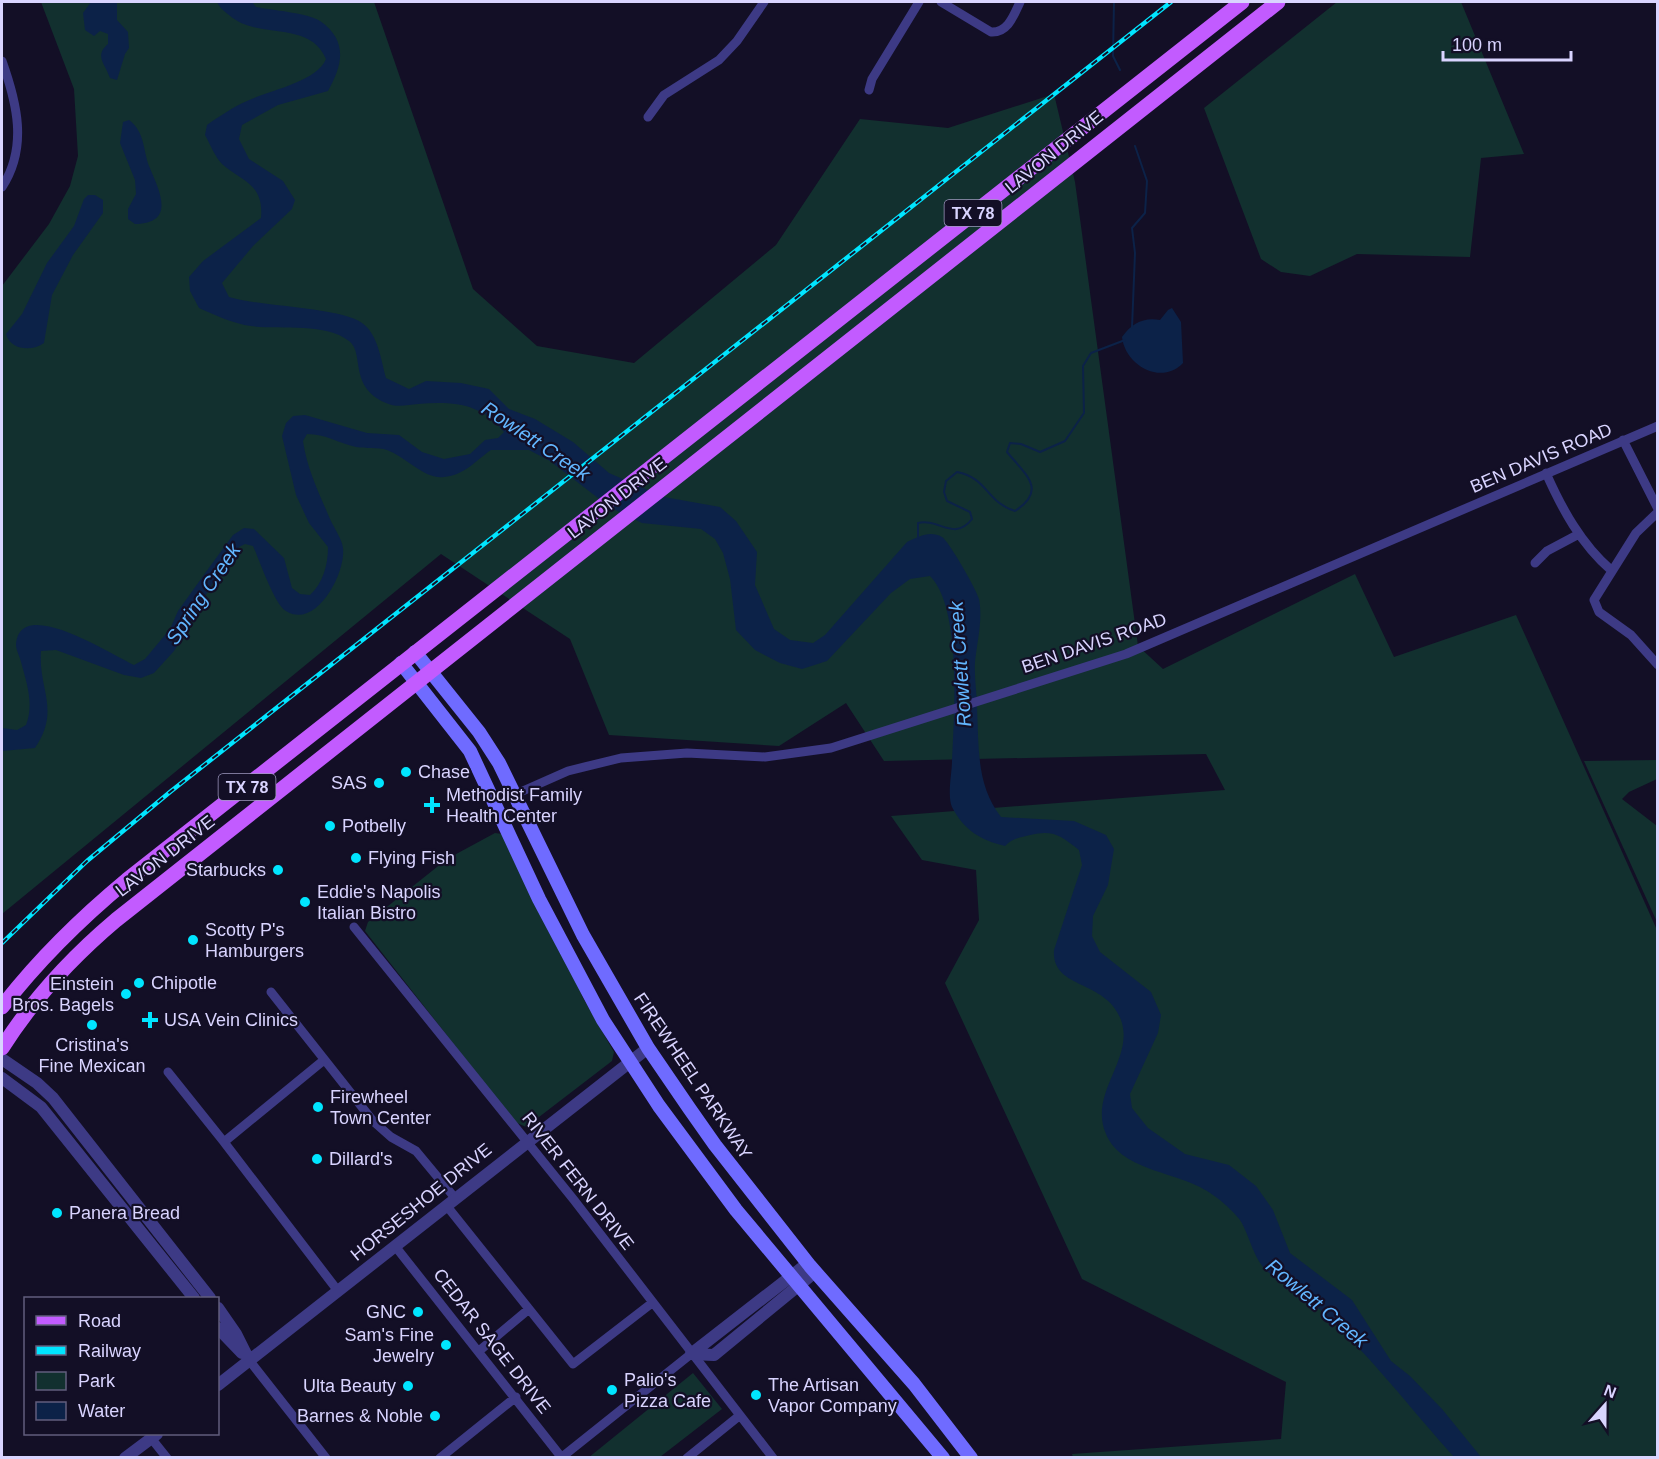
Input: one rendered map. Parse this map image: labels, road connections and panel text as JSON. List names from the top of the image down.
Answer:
{
  "streets": {
    "main road": ["LAVON DRIVE", "TX 78", "FIREWHEEL PARKWAY"],
    "street": [
      "BEN DAVIS ROAD",
      "RIVER FERN DRIVE",
      "HORSESHOE DRIVE",
      "CEDAR SAGE DRIVE"
    ]
  },
  "crossings": [
    ["LAVON DRIVE", "FIREWHEEL PARKWAY"],
    ["BEN DAVIS ROAD", "FIREWHEEL PARKWAY"],
    ["FIREWHEEL PARKWAY", "HORSESHOE DRIVE"],
    ["RIVER FERN DRIVE", "HORSESHOE DRIVE"],
    ["HORSESHOE DRIVE", "CEDAR SAGE DRIVE"]
  ],
  "water": ["Rowlett Creek", "Spring Creek"],
  "places": {
    "other": [
      "Chase",
      "SAS",
      "Potbelly",
      "Flying Fish",
      "Starbucks",
      "Eddie's Napolis Italian Bistro",
      "Scotty P's Hamburgers",
      "Chipotle",
      "Einstein Bros. Bagels",
      "Cristina's Fine Mexican",
      "Firewheel Town Center",
      "Dillard's",
      "Panera Bread",
      "GNC",
      "Sam's Fine Jewelry",
      "Ulta Beauty",
      "Palio's Pizza Cafe",
      "The Artisan Vapor Company",
      "Barnes & Noble"
    ],
    "health": ["Methodist Family Health Center", "USA Vein Clinics"]
  },
  "legend": [
    "Road",
    "Railway",
    "Park",
    "Water"
  ],
  "scale_bar": "100 m",
  "north": "top"
}
